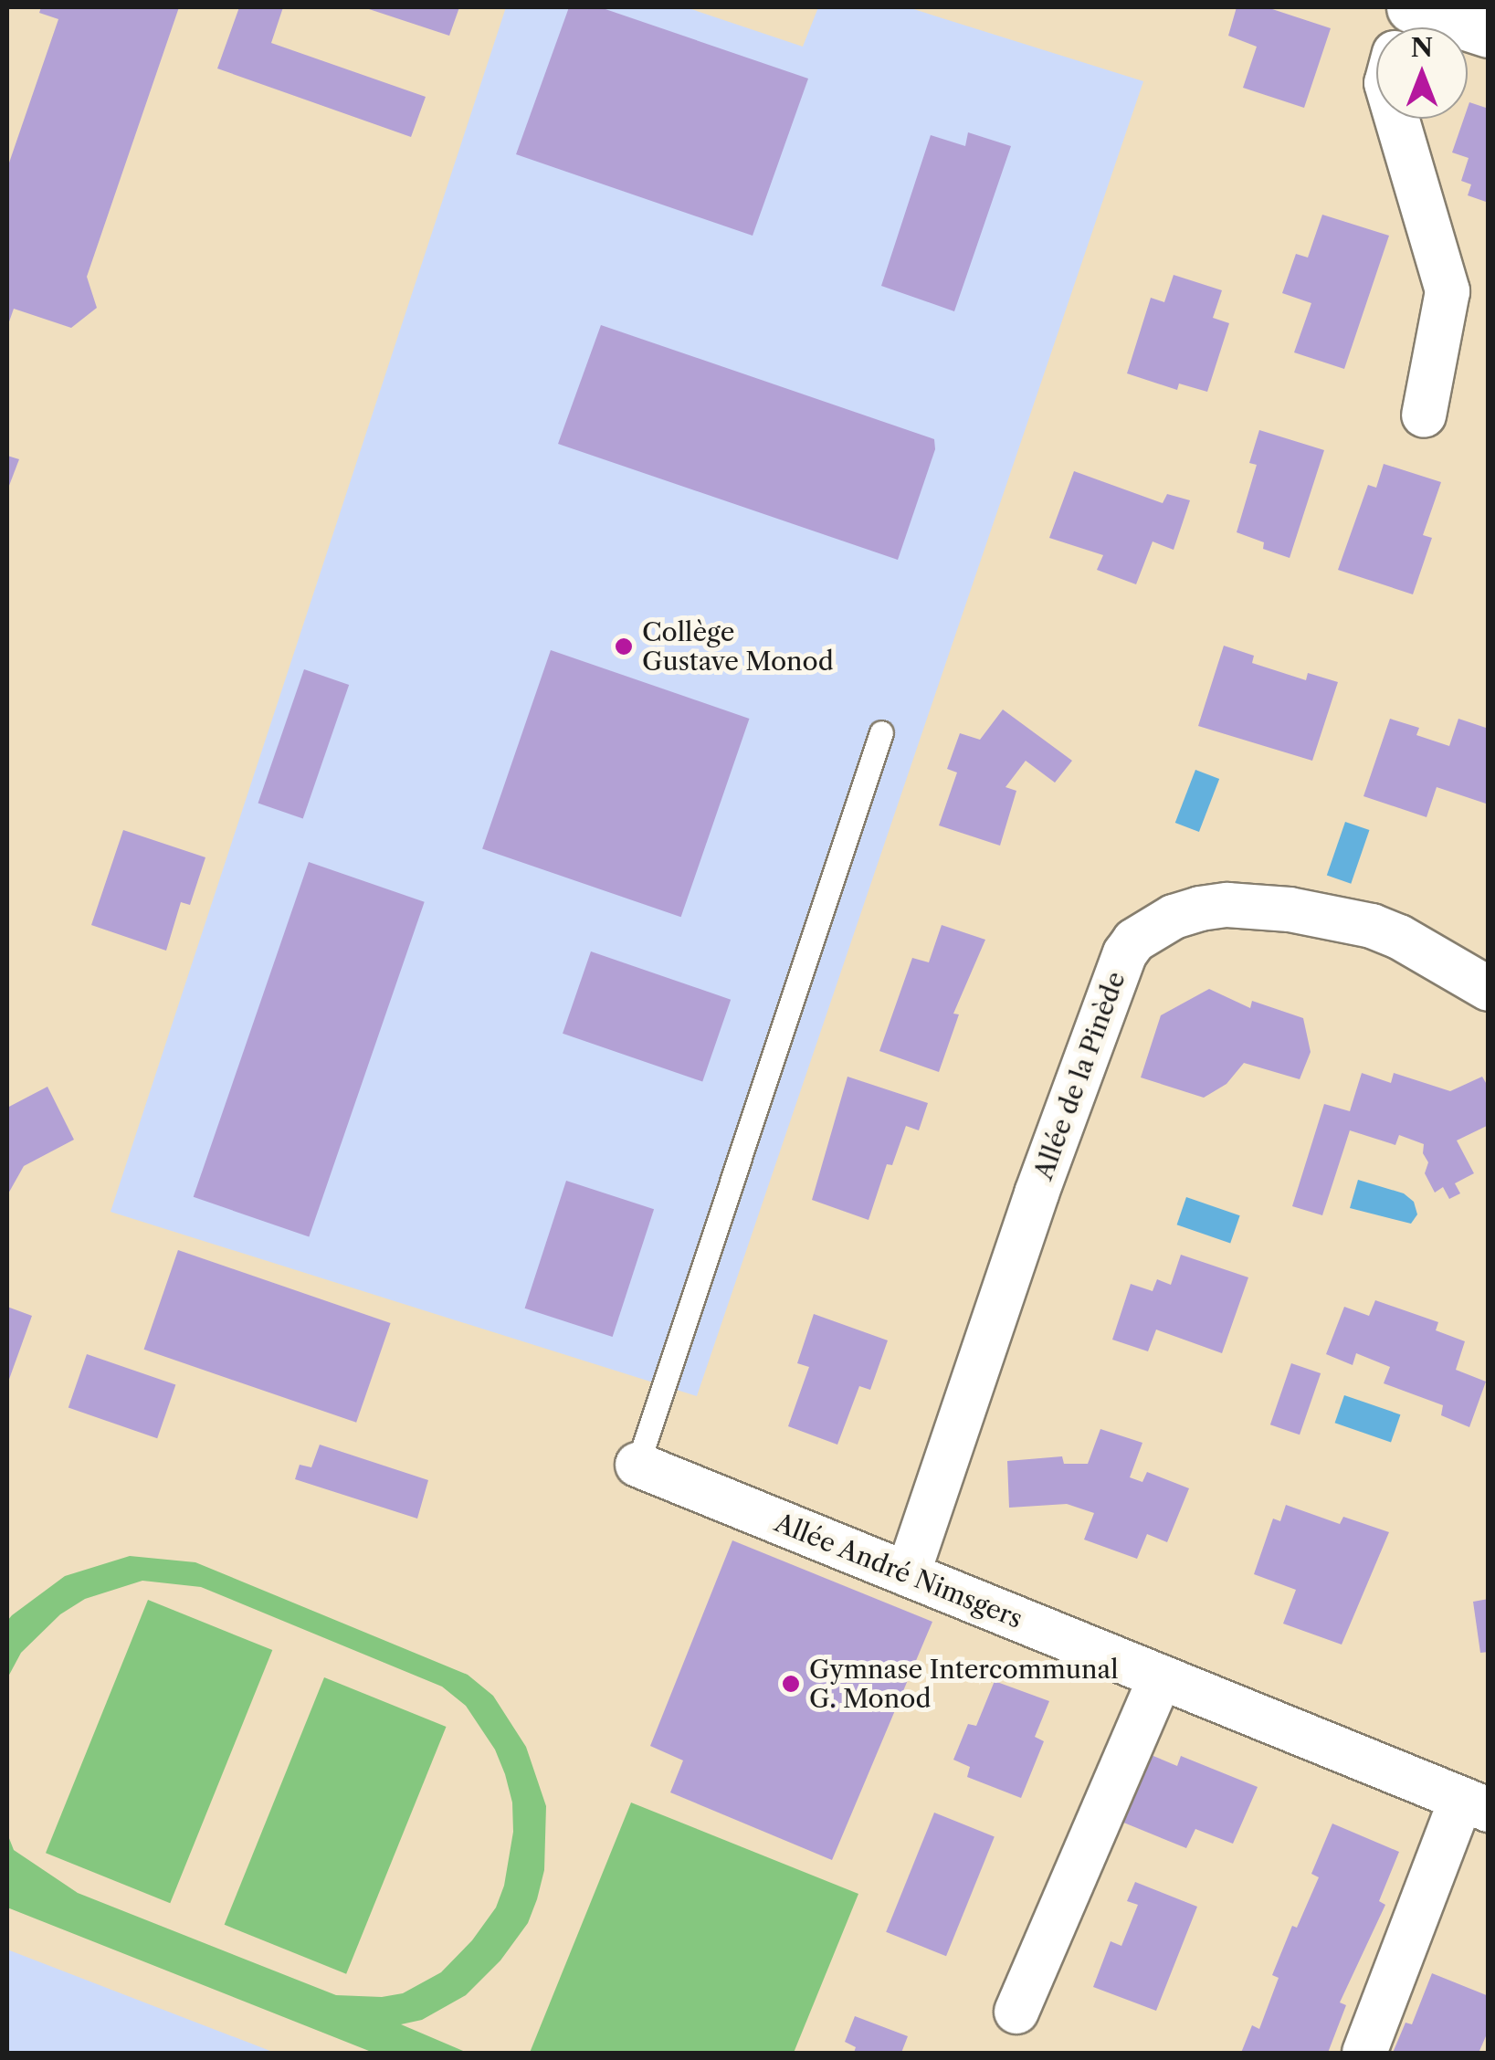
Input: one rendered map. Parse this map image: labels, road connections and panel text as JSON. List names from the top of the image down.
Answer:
{
  "streets": {
    "street": ["Allée de la Pinède", "Allée André Nimsgers"]
  },
  "crossings": [
    ["Allée de la Pinède", "Allée André Nimsgers"]
  ],
  "places": ["Collège Gustave Monod", "Gymnase Intercommunal G. Monod"],
  "north": "top"
}
